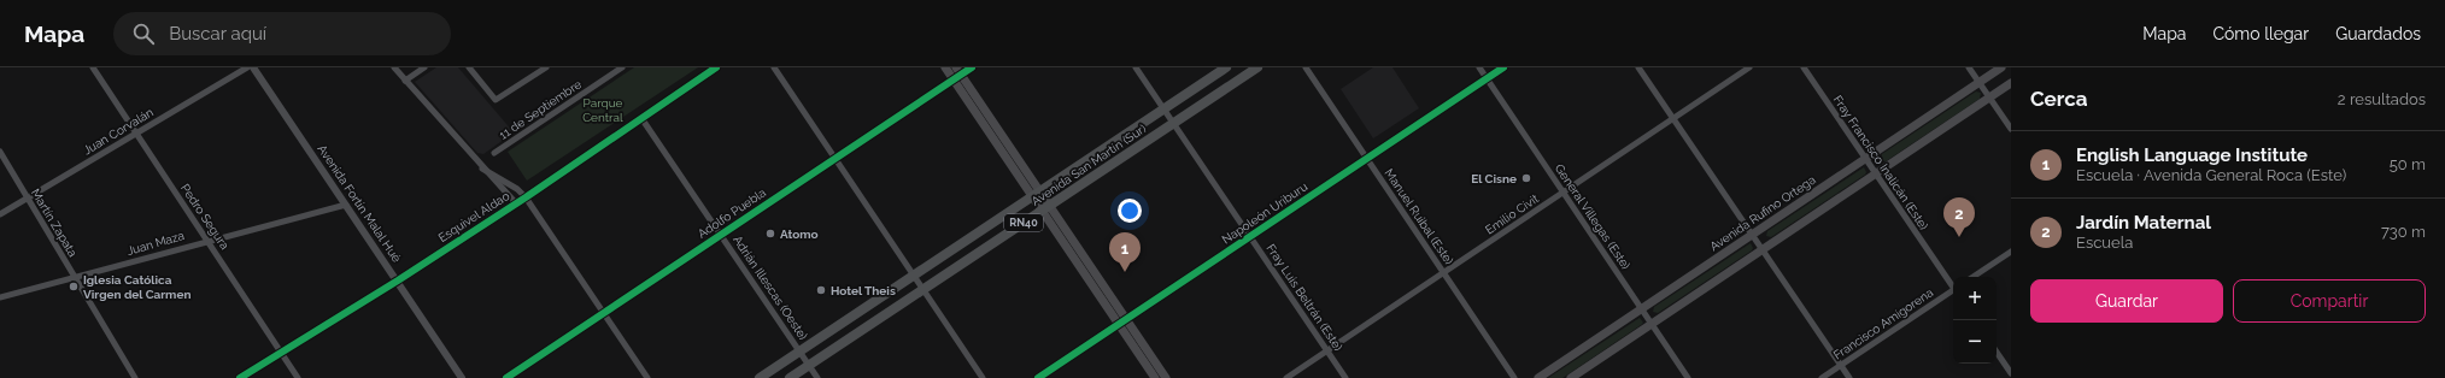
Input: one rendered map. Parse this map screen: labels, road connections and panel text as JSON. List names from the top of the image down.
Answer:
{
  "streets": {
    "highway": ["Avenida San Martín (Sur)", "RN40"],
    "main road": ["Avenida Rufino Ortega"],
    "street": [
      "11 de Septiembre",
      "Juan Corvalán",
      "Fray Francisco Inalicán (Este)",
      "Avenida Fortín Malal Hué",
      "Adolfo Puebla",
      "Napoleón Uriburu",
      "Emilio Civit",
      "Pedro Segura",
      "Esquivel Aldao",
      "Manuel Ruibal (Este)",
      "General Villegas (Este)",
      "Martín Zapata",
      "Juan Maza",
      "Adrián Illescas (Oeste)",
      "Fray Luis Beltrán (Este)",
      "Francisco Amigorena"
    ]
  },
  "crossings": [
    ["Juan Corvalán", "Pedro Segura"],
    ["Juan Corvalán", "Martín Zapata"],
    ["Fray Francisco Inalicán (Este)", "Avenida Rufino Ortega"],
    ["Avenida San Martín (Sur)", "Adrián Illescas (Oeste)"],
    ["Avenida San Martín (Sur)", "Fray Luis Beltrán (Este)"],
    ["Avenida Fortín Malal Hué", "Esquivel Aldao"],
    ["Avenida Fortín Malal Hué", "Juan Maza"],
    ["Adolfo Puebla", "Adrián Illescas (Oeste)"],
    ["Napoleón Uriburu", "Manuel Ruibal (Este)"],
    ["Napoleón Uriburu", "General Villegas (Este)"],
    ["Napoleón Uriburu", "Fray Luis Beltrán (Este)"],
    ["Avenida Rufino Ortega", "General Villegas (Este)"],
    ["Emilio Civit", "Manuel Ruibal (Este)"],
    ["Emilio Civit", "General Villegas (Este)"],
    ["Emilio Civit", "Fray Luis Beltrán (Este)"],
    ["Pedro Segura", "Esquivel Aldao"],
    ["Pedro Segura", "Juan Maza"],
    ["Esquivel Aldao", "Adrián Illescas (Oeste)"],
    ["Martín Zapata", "Juan Maza"]
  ],
  "parks": ["Parque Central"],
  "places": [
    "El Cisne",
    "Atomo",
    "Iglesia Católica Virgen del Carmen",
    "Hotel Theis"
  ],
  "page": {
    "header": "Mapa",
    "search": "Buscar aquí",
    "nav": ["Mapa", "Cómo llegar", "Guardados"],
    "heading": ["Cerca", "2 resultados"],
    "list": [
      {
        "mark": "1",
        "name": "English Language Institute",
        "note": "Escuela · Avenida General Roca (Este)",
        "value": "50 m"
      },
      {
        "mark": "2",
        "name": "Jardín Maternal",
        "note": "Escuela",
        "value": "730 m"
      }
    ],
    "pins": ["2", "1"],
    "buttons": ["Guardar", "Compartir"],
    "map_buttons": ["+", "−"]
  }
}
